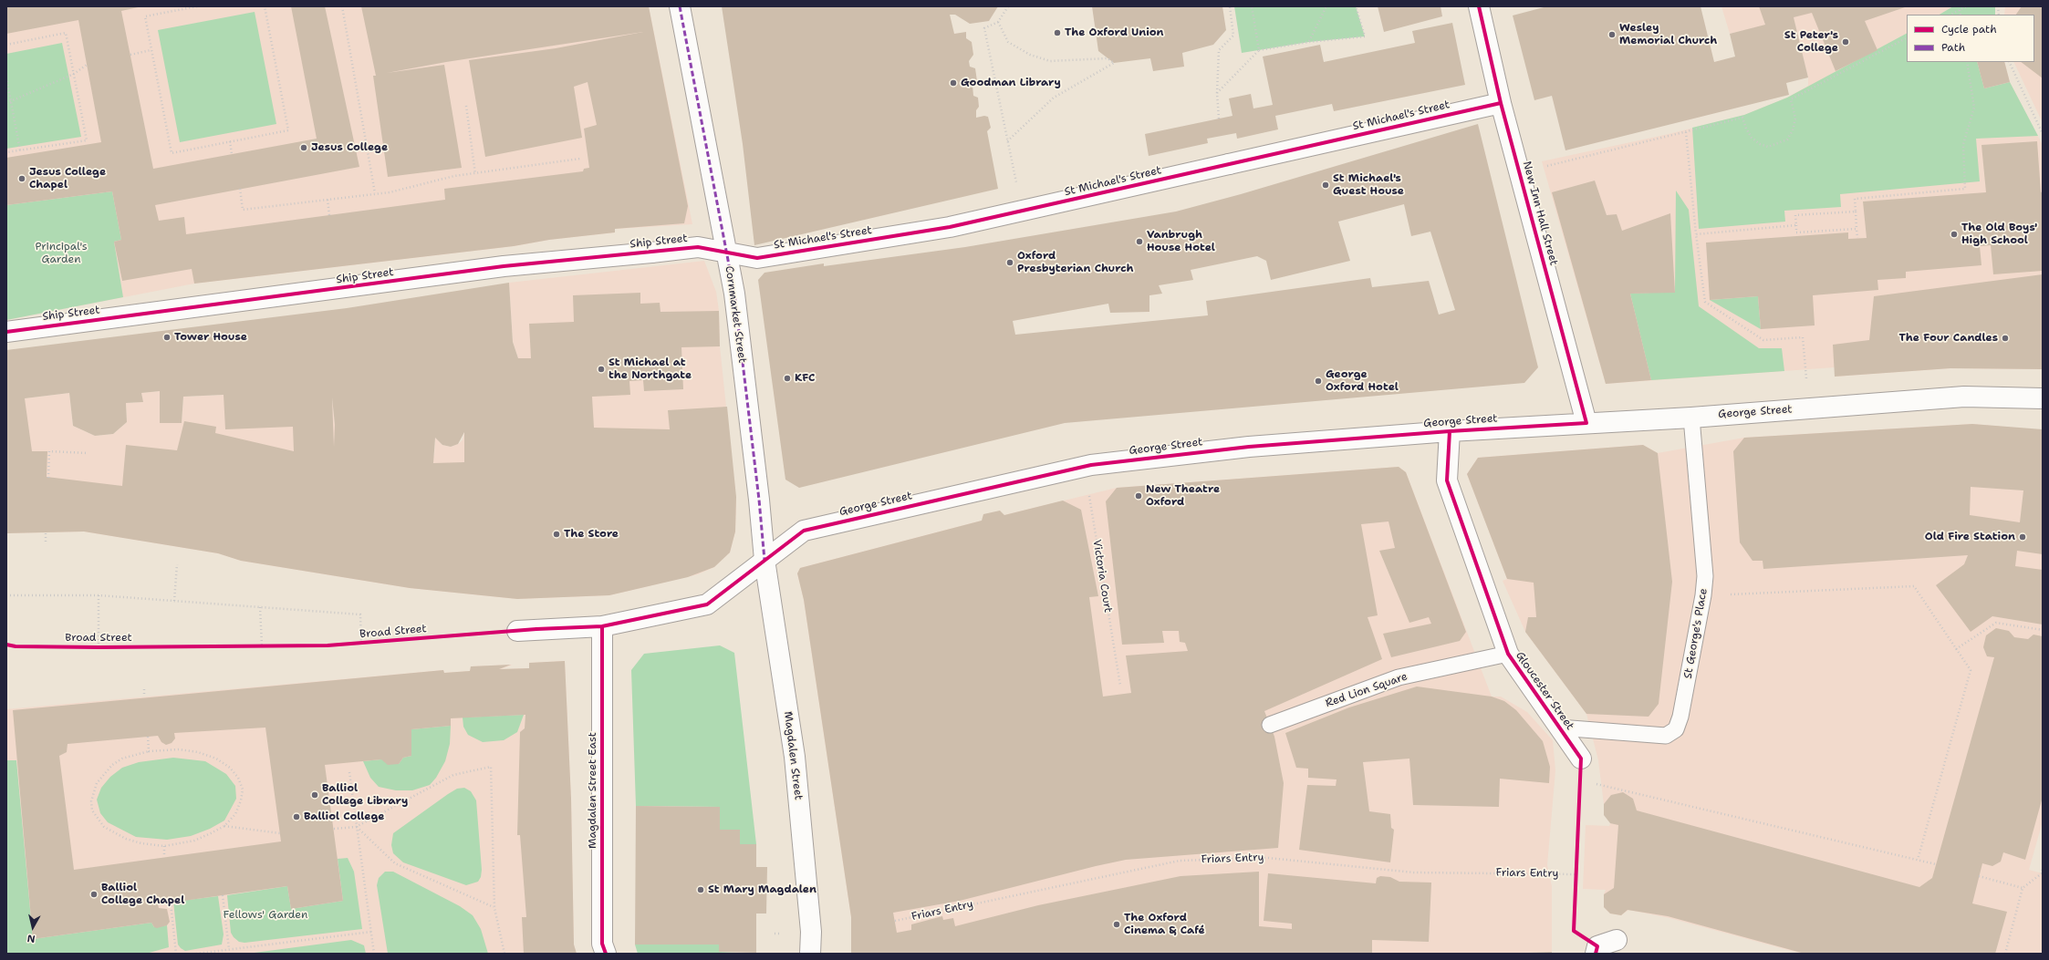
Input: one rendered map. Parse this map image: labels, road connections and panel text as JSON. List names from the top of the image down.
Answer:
{
  "streets": {
    "street": [
      "St Michael's Street",
      "New Inn Hall Street",
      "Ship Street",
      "Cornmarket Street",
      "George Street",
      "Gloucester Street",
      "Magdalen Street",
      "Magdalen Street East"
    ],
    "lane": ["St George's Place", "Red Lion Square"],
    "path": ["Victoria Court", "Friars Entry"],
    "cycle path": ["Broad Street"]
  },
  "crossings": [
    ["St Michael's Street", "New Inn Hall Street"],
    ["St Michael's Street", "Ship Street"],
    ["St Michael's Street", "Cornmarket Street"],
    ["New Inn Hall Street", "George Street"],
    ["Ship Street", "Cornmarket Street"],
    ["Cornmarket Street", "George Street"],
    ["Cornmarket Street", "Magdalen Street"],
    ["George Street", "Victoria Court"],
    ["George Street", "St George's Place"],
    ["George Street", "Gloucester Street"],
    ["George Street", "Magdalen Street"],
    ["St George's Place", "Gloucester Street"],
    ["Red Lion Square", "Gloucester Street"]
  ],
  "parks": ["Principal's Garden", "Fellows' Garden"],
  "places": [
    "The Oxford Union",
    "Wesley Memorial Church",
    "St Peter's College",
    "Goodman Library",
    "Jesus College",
    "Jesus College Chapel",
    "St Michael's Guest House",
    "The Old Boys' High School",
    "Vanbrugh House Hotel",
    "Oxford Presbyterian Church",
    "Tower House",
    "The Four Candles",
    "St Michael at the Northgate",
    "KFC",
    "George Oxford Hotel",
    "New Theatre Oxford",
    "The Store",
    "Old Fire Station",
    "Balliol College Library",
    "Balliol College",
    "St Mary Magdalen",
    "Balliol College Chapel",
    "The Oxford Cinema & Café"
  ],
  "legend": ["Cycle path", "Path"],
  "north": "bottom"
}
